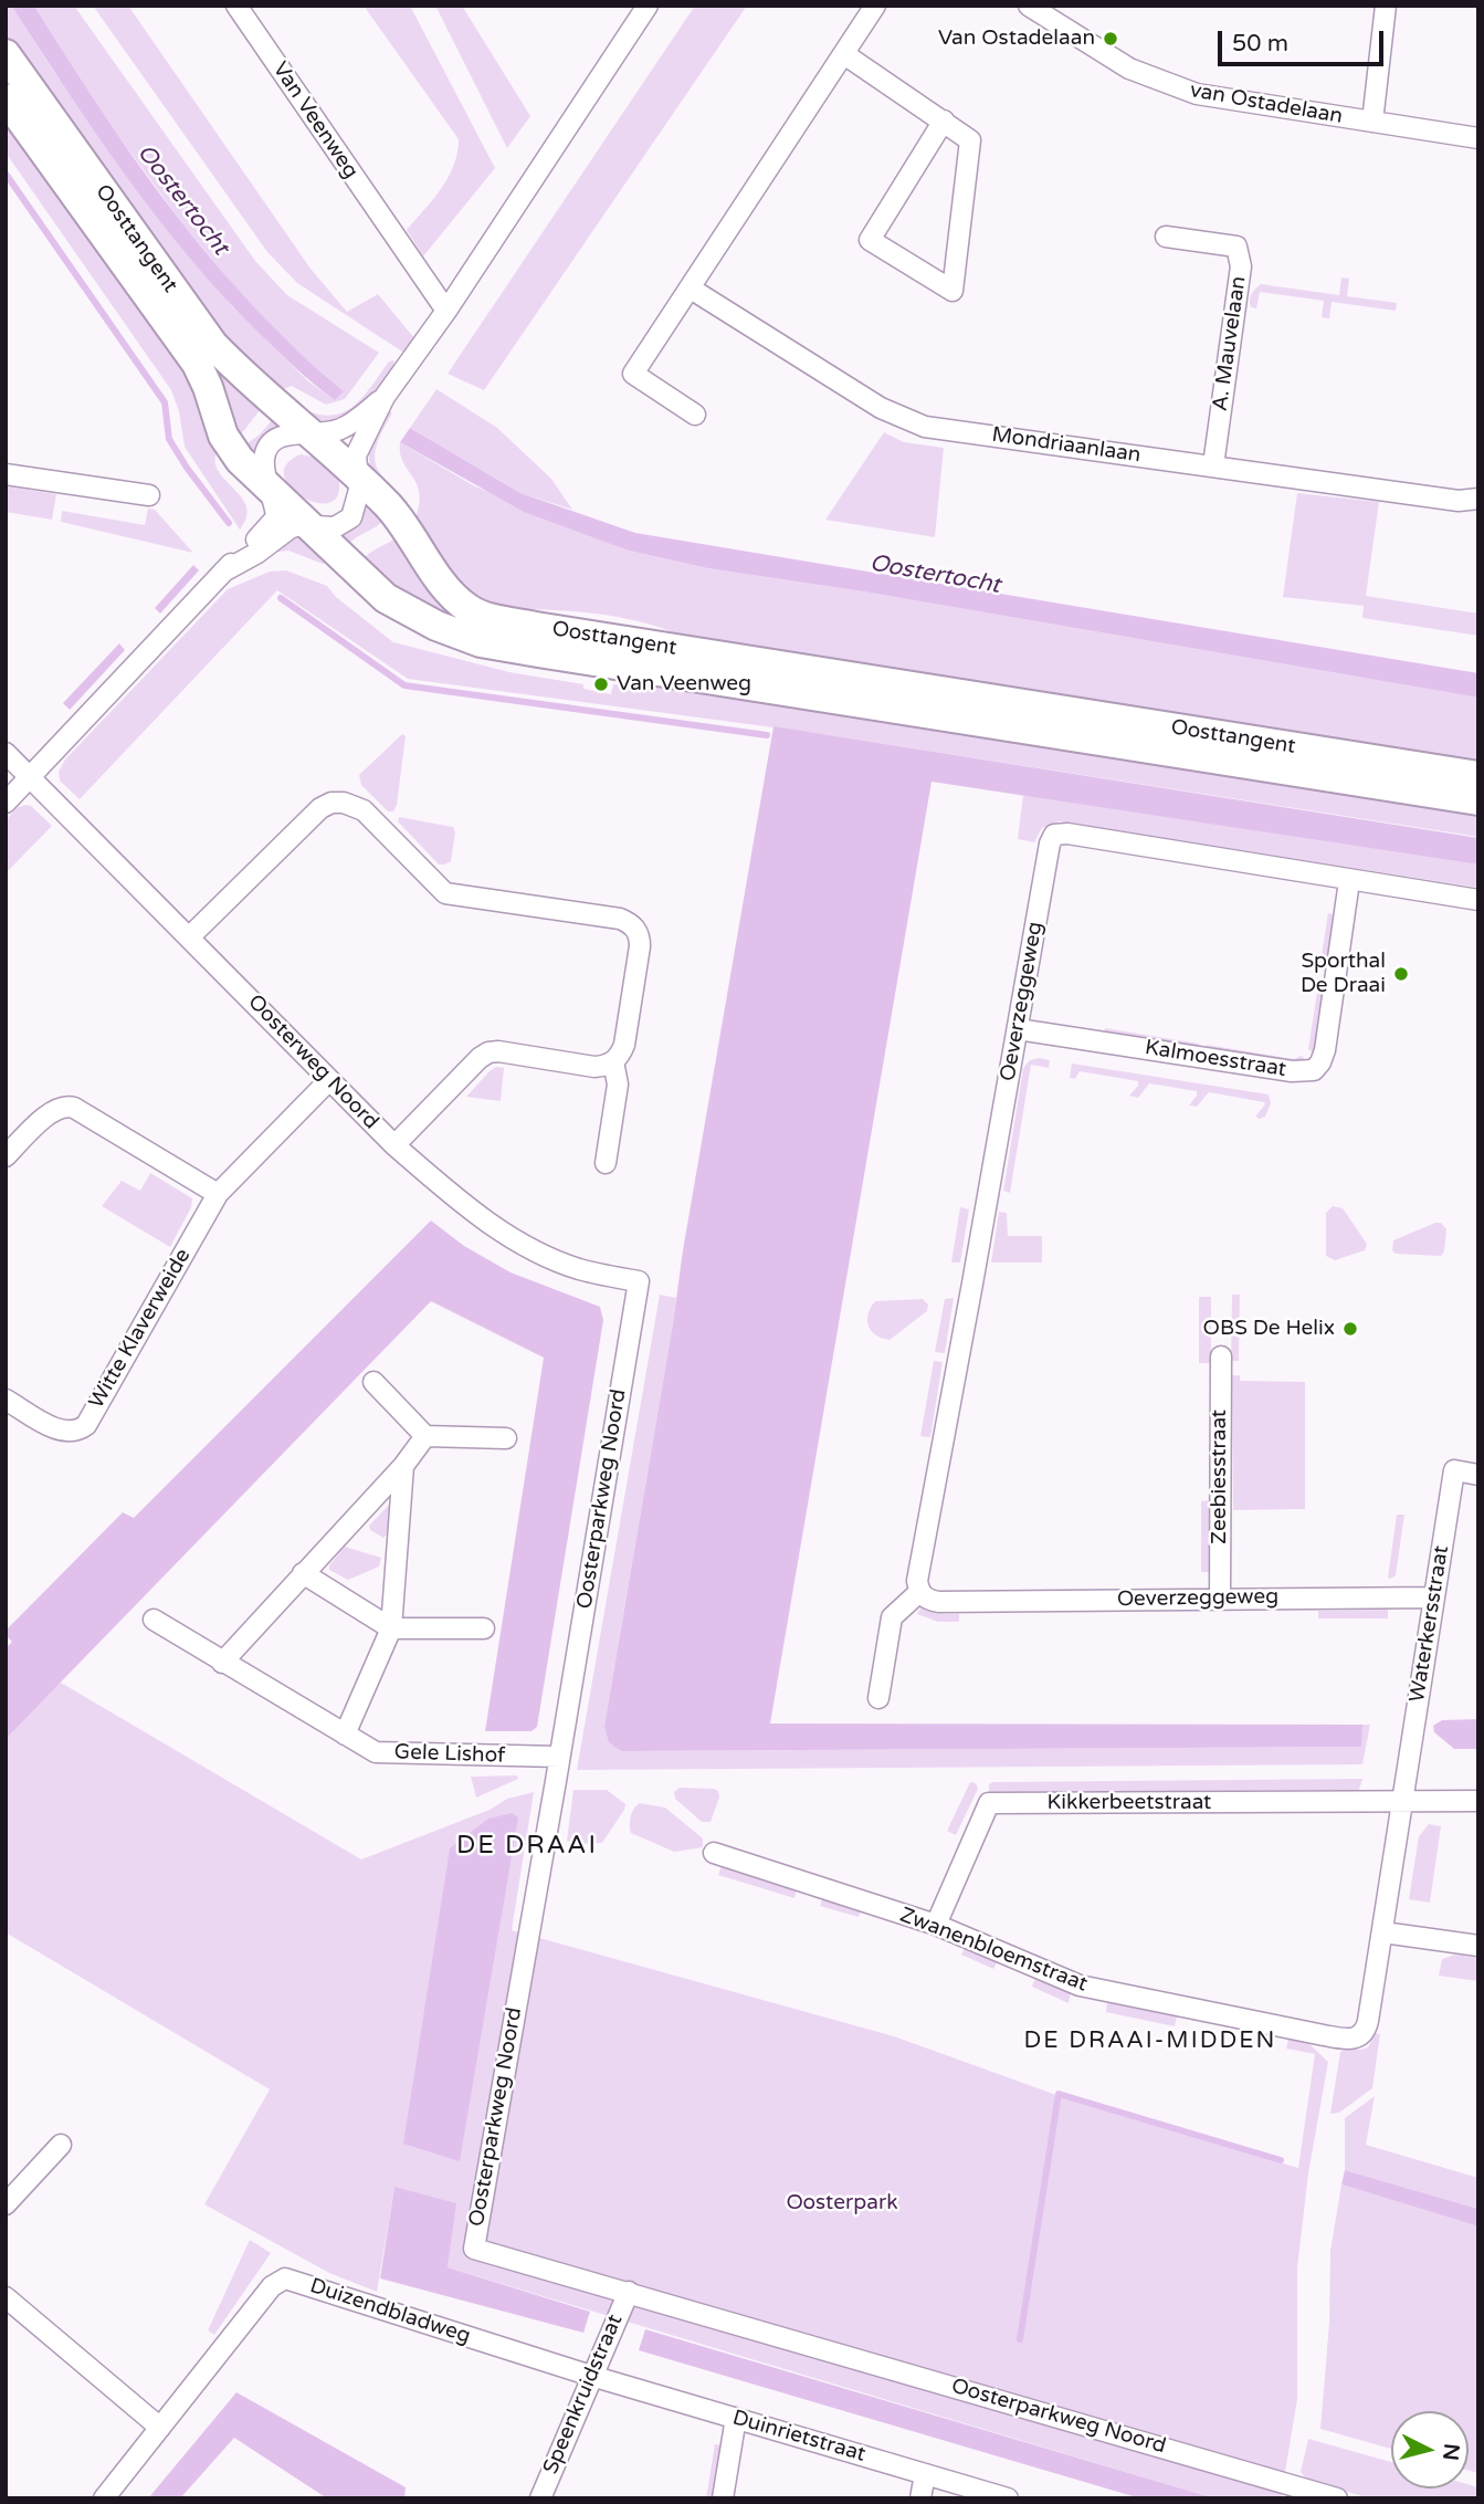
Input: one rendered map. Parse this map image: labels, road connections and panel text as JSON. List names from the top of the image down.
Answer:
{
  "streets": {
    "main road": ["Oosttangent"],
    "street": [
      "van Ostadelaan",
      "Van Veenweg",
      "A. Mauvelaan",
      "Mondriaanlaan",
      "Oeverzeggeweg",
      "Kalmoesstraat",
      "Oosterweg Noord",
      "Witte Klaverweide",
      "Zeebiesstraat",
      "Oosterparkweg Noord",
      "Waterkersstraat",
      "Gele Lishof",
      "Kikkerbeetstraat",
      "Zwanenbloemstraat",
      "Duizendbladweg",
      "Speenkruidstraat",
      "Duinrietstraat"
    ]
  },
  "crossings": [
    ["A. Mauvelaan", "Mondriaanlaan"],
    ["Oeverzeggeweg", "Kalmoesstraat"],
    ["Oeverzeggeweg", "Zeebiesstraat"],
    ["Oeverzeggeweg", "Waterkersstraat"],
    ["Oosterweg Noord", "Witte Klaverweide"],
    ["Oosterweg Noord", "Oosterparkweg Noord"],
    ["Oosterparkweg Noord", "Gele Lishof"],
    ["Oosterparkweg Noord", "Speenkruidstraat"],
    ["Waterkersstraat", "Kikkerbeetstraat"],
    ["Waterkersstraat", "Zwanenbloemstraat"],
    ["Kikkerbeetstraat", "Zwanenbloemstraat"],
    ["Duizendbladweg", "Speenkruidstraat"],
    ["Duizendbladweg", "Duinrietstraat"],
    ["Speenkruidstraat", "Duinrietstraat"]
  ],
  "districts": ["DE DRAAI", "DE DRAAI-MIDDEN"],
  "water": ["Oostertocht"],
  "parks": ["Oosterpark"],
  "places": [
    "Van Ostadelaan",
    "Van Veenweg",
    "Sporthal De Draai",
    "OBS De Helix"
  ],
  "scale_bar": "50 m",
  "north": "right"
}
